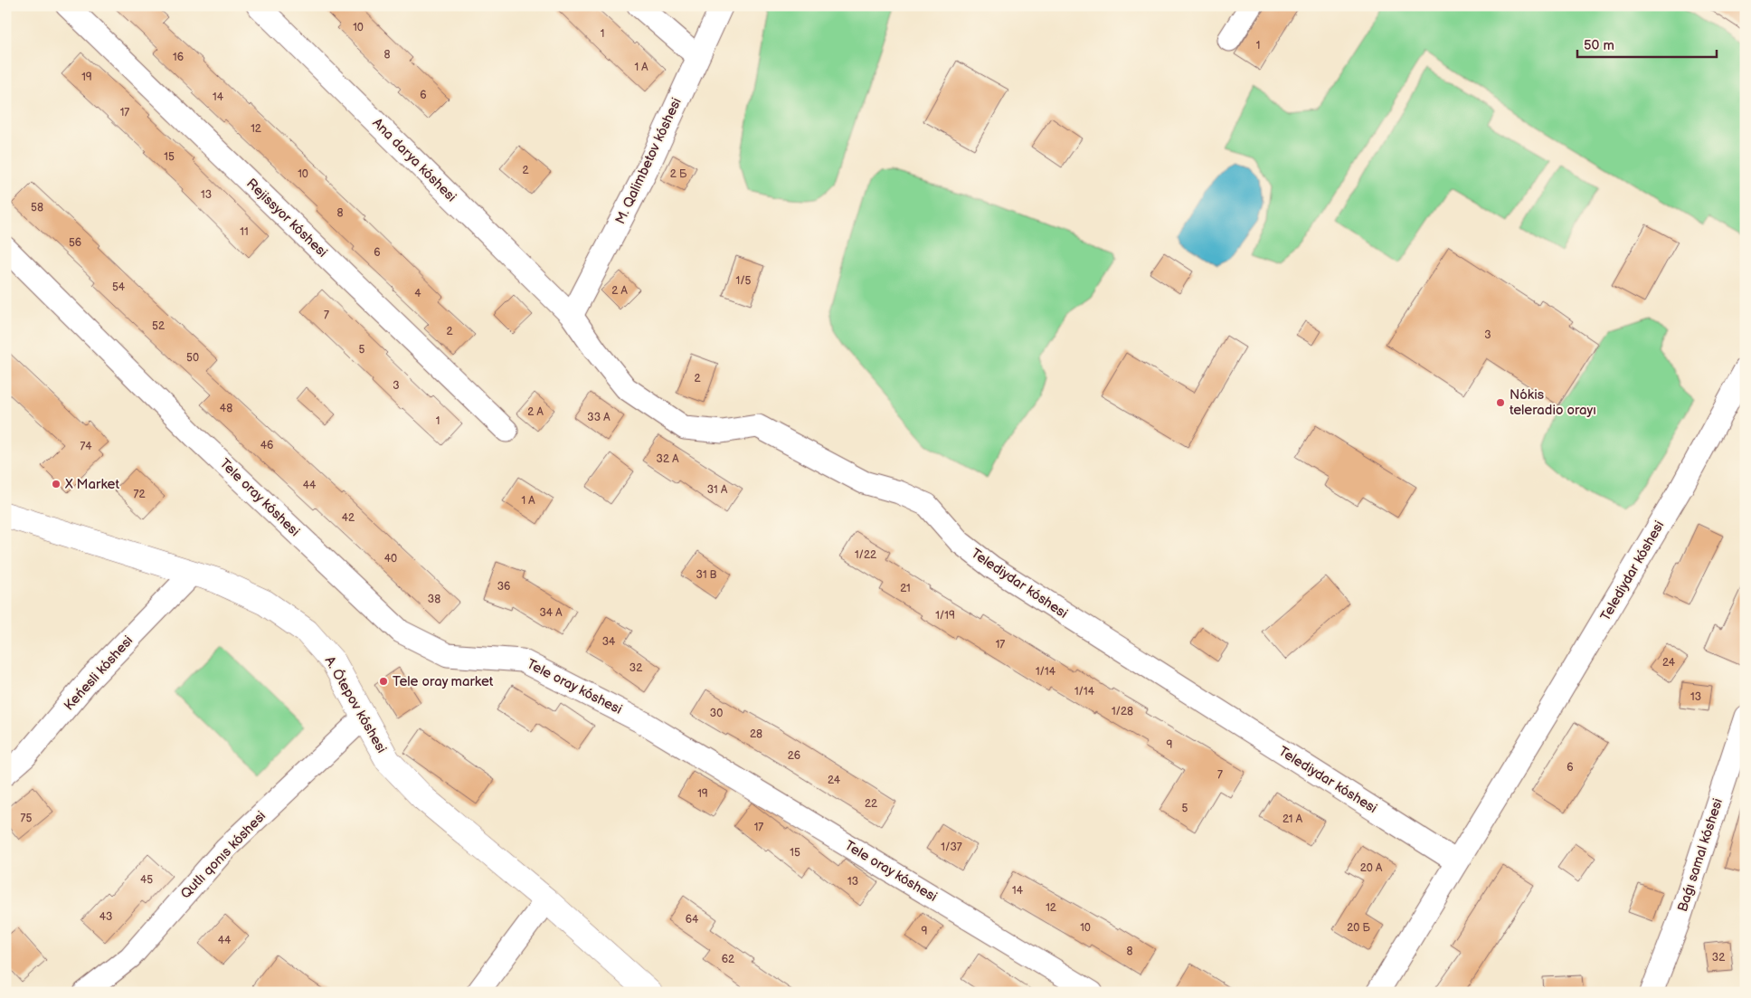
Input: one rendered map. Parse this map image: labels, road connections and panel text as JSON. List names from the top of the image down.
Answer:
{
  "streets": {
    "street": [
      "Ana darya kóshesi",
      "M. Qalimbetov kóshesi",
      "Rejissyor kóshesi",
      "Tele oray kóshesi",
      "Telediydar kóshesi",
      "Keńesli kóshesi",
      "A. Ótepov kóshesi",
      "Qutlı qonıs kóshesi",
      "Baǵı samal kóshesi"
    ]
  },
  "crossings": [
    ["Ana darya kóshesi", "M. Qalimbetov kóshesi"],
    ["Ana darya kóshesi", "Telediydar kóshesi"],
    ["M. Qalimbetov kóshesi", "Telediydar kóshesi"],
    ["Keńesli kóshesi", "A. Ótepov kóshesi"],
    ["A. Ótepov kóshesi", "Qutlı qonıs kóshesi"]
  ],
  "places": ["Nókis teleradio orayı", "X Market", "Tele oray market"],
  "house_numbers": [
    "10",
    "1",
    "1",
    "8",
    "16",
    "1 А",
    "19",
    "6",
    "14",
    "17",
    "12",
    "15",
    "2",
    "10",
    "2 Б",
    "13",
    "58",
    "8",
    "11",
    "56",
    "6",
    "1/5",
    "54",
    "2 А",
    "4",
    "7",
    "52",
    "2",
    "3",
    "5",
    "50",
    "2",
    "3",
    "48",
    "2 А",
    "33 А",
    "1",
    "46",
    "74",
    "32 А",
    "44",
    "31 А",
    "72",
    "1 А",
    "42",
    "1/22",
    "40",
    "31 В",
    "36",
    "21",
    "38",
    "34 А",
    "1/19",
    "34",
    "17",
    "24",
    "32",
    "1/14",
    "1/14",
    "13",
    "1/28",
    "30",
    "28",
    "9",
    "26",
    "6",
    "7",
    "24",
    "19",
    "22",
    "5",
    "75",
    "21 А",
    "17",
    "1/37",
    "15",
    "20 А",
    "45",
    "13",
    "14",
    "12",
    "43",
    "64",
    "10",
    "20 Б",
    "9",
    "44",
    "8",
    "32",
    "62"
  ],
  "scale_bar": "50 m"
}
